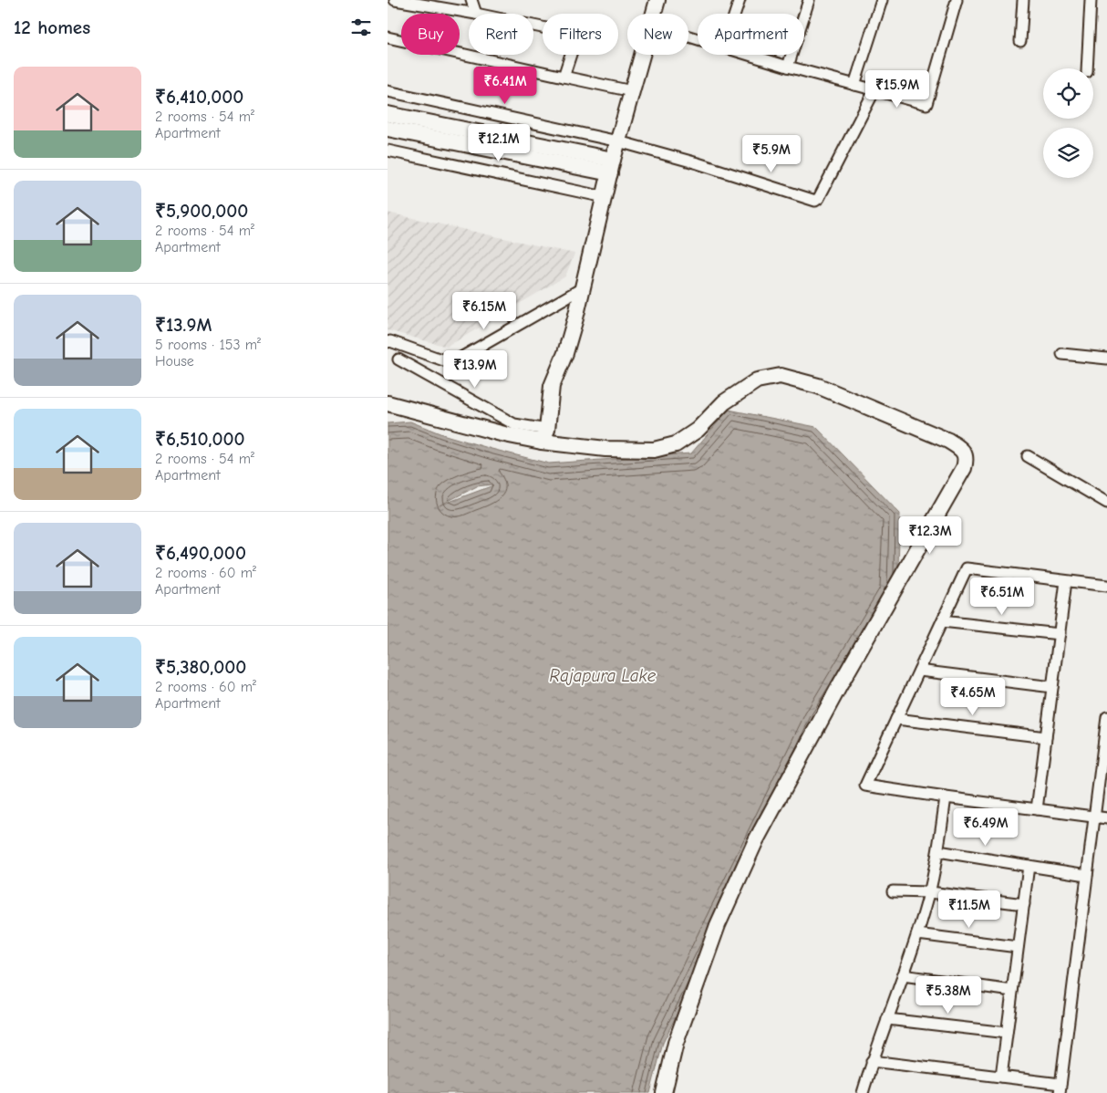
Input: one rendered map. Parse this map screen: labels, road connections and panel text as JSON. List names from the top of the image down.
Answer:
{
  "water": ["Rajapura Lake"],
  "page": {
    "heading": "12 homes",
    "chip": [
      "Buy",
      "Rent",
      "Filters",
      "New",
      "Apartment"
    ],
    "list": [
      {
        "name": "₹6,410,000",
        "note": "2 rooms · 54 m² · Apartment"
      },
      {
        "name": "₹5,900,000",
        "note": "2 rooms · 54 m² · Apartment"
      },
      {
        "name": "₹13.9M",
        "note": "5 rooms · 153 m² · House"
      },
      {
        "name": "₹6,510,000",
        "note": "2 rooms · 54 m² · Apartment"
      },
      {
        "name": "₹6,490,000",
        "note": "2 rooms · 60 m² · Apartment"
      },
      {
        "name": "₹5,380,000",
        "note": "2 rooms · 60 m² · Apartment"
      }
    ],
    "price": [
      "₹6.41M",
      "₹15.9M",
      "₹12.1M",
      "₹5.9M",
      "₹6.15M",
      "₹13.9M",
      "₹12.3M",
      "₹6.51M",
      "₹4.65M",
      "₹6.49M",
      "₹11.5M",
      "₹5.38M"
    ]
  }
}
